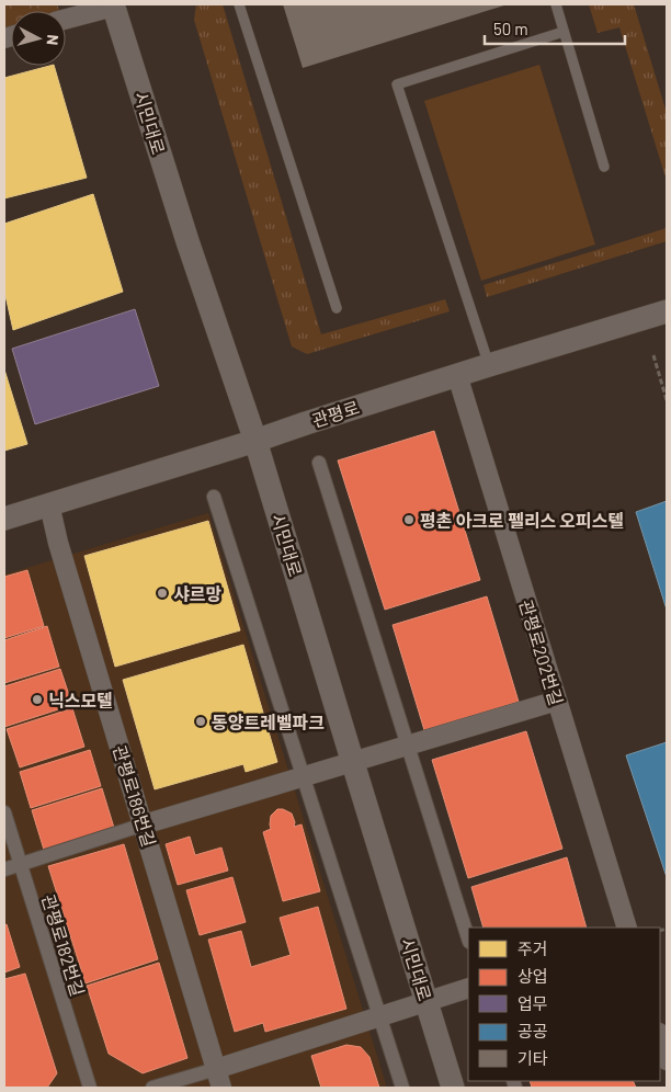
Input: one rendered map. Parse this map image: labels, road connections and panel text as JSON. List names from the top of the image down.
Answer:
{
  "streets": {
    "street": [
      "시민대로",
      "관평로",
      "관평로202번길",
      "관평로186번길",
      "관평로182번길"
    ]
  },
  "crossings": [
    ["시민대로", "관평로"],
    ["관평로", "관평로202번길"],
    ["관평로", "관평로186번길"]
  ],
  "places": [
    "평촌 아크로 펠리스 오피스텔",
    "샤르망",
    "닉스모텔",
    "동양트레벨파크"
  ],
  "legend": [
    "주거",
    "상업",
    "업무",
    "공공",
    "기타"
  ],
  "scale_bar": "50 m",
  "north": "right"
}
